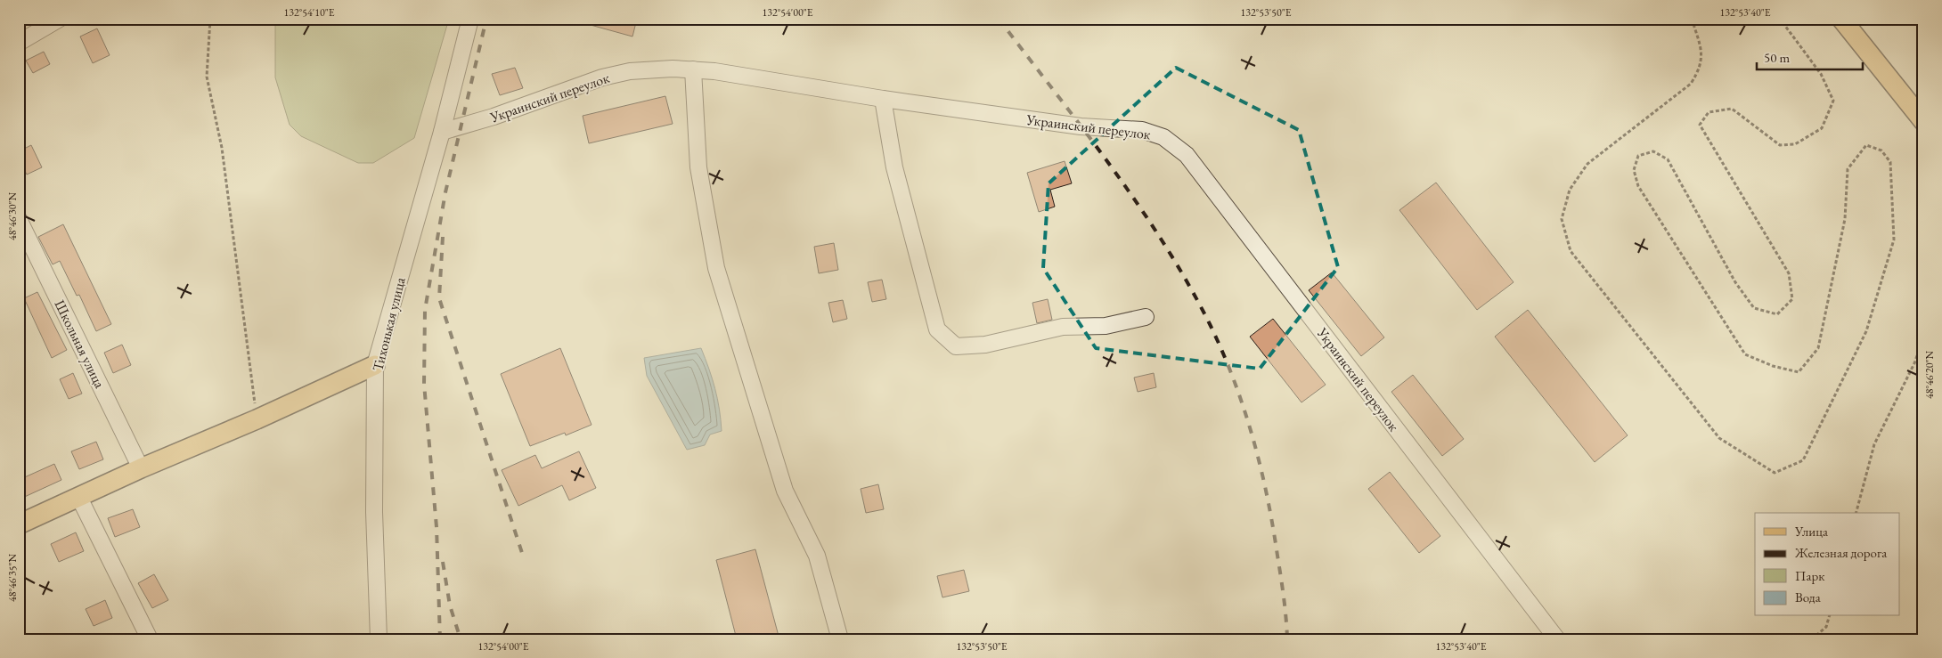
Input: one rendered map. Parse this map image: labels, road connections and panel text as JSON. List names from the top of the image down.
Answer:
{
  "streets": {
    "street": ["Украинский переулок", "Тихонькая улица", "Школьная улица"]
  },
  "crossings": [
    ["Украинский переулок", "Тихонькая улица"]
  ],
  "legend": [
    "Улица",
    "Железная дорога",
    "Парк",
    "Вода"
  ],
  "scale_bar": "50 m",
  "coordinates": [
    "132°54'10\"E",
    "132°54'00\"E",
    "132°53'50\"E",
    "132°53'40\"E",
    "48°46'30\"N",
    "48°46'20\"N",
    "48°46'35\"N"
  ]
}
